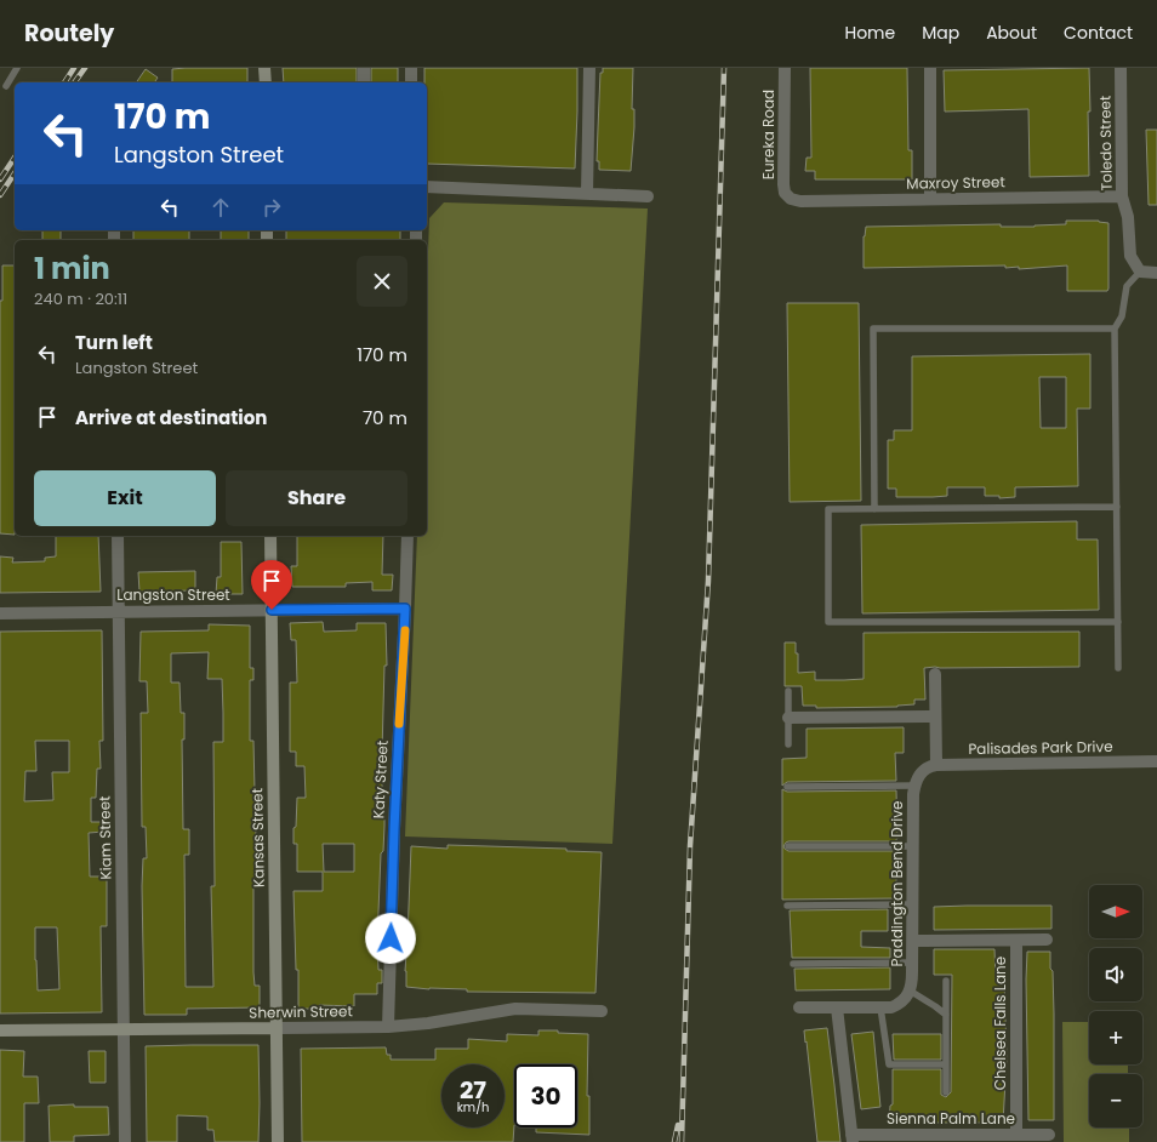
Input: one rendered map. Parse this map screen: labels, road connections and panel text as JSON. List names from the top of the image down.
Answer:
{
  "streets": {
    "street": [
      "Eureka Road",
      "Toledo Street",
      "Maxroy Street",
      "Langston Street",
      "Palisades Park Drive",
      "Katy Street",
      "Kiam Street",
      "Kansas Street",
      "Paddington Bend Drive",
      "Sherwin Street",
      "Chelsea Falls Lane",
      "Sienna Palm Lane"
    ]
  },
  "crossings": [
    ["Eureka Road", "Maxroy Street"],
    ["Toledo Street", "Maxroy Street"],
    ["Langston Street", "Katy Street"],
    ["Langston Street", "Kiam Street"],
    ["Langston Street", "Kansas Street"],
    ["Palisades Park Drive", "Paddington Bend Drive"],
    ["Katy Street", "Sherwin Street"],
    ["Kiam Street", "Sherwin Street"],
    ["Kansas Street", "Sherwin Street"],
    ["Chelsea Falls Lane", "Sienna Palm Lane"]
  ],
  "north": "right",
  "page": {
    "header": "Routely",
    "nav": [
      "Home",
      "Map",
      "About",
      "Contact"
    ],
    "turn": ["170 m", "Langston Street"],
    "heading": ["1 min", "240 m · 20:11"],
    "list": [
      {
        "name": "Turn left",
        "note": "Langston Street",
        "value": "170 m"
      },
      {
        "name": "Arrive at destination",
        "value": "70 m"
      }
    ],
    "buttons": ["Exit", "Share"],
    "map_buttons": ["+", "−"],
    "speed": "27 km/h",
    "limit": "30"
  }
}
